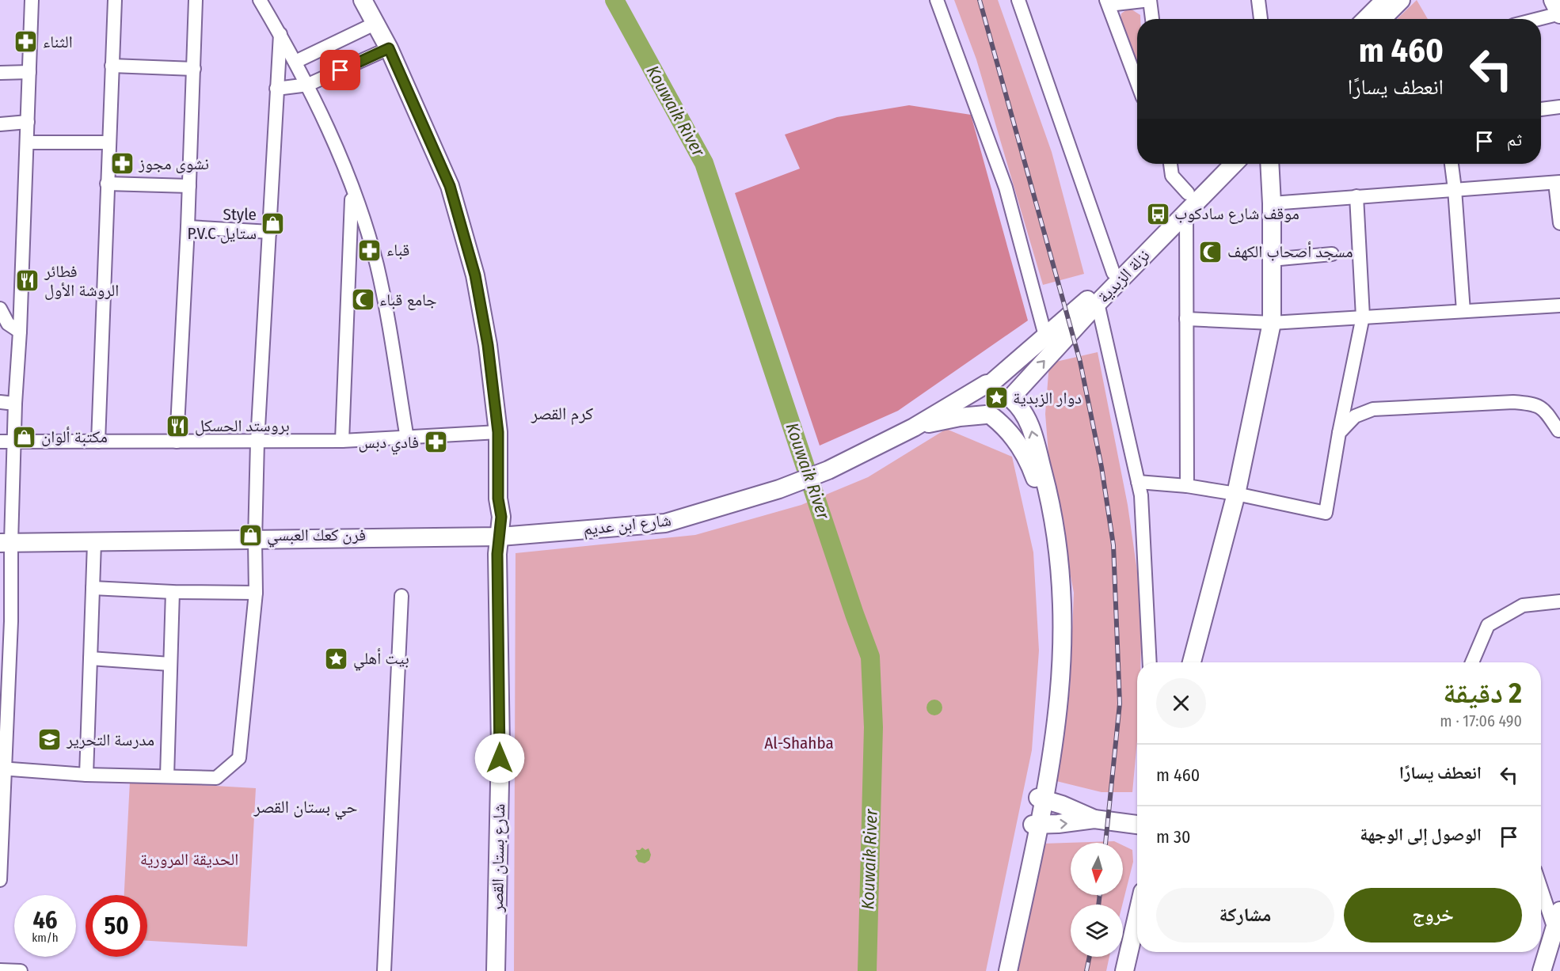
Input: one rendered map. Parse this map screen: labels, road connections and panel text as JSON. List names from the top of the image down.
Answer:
{
  "streets": {
    "main road": ["نزلة الزبدية", "شارع ابن عديم", "شارع بستان القصر"]
  },
  "crossings": [
    ["شارع ابن عديم", "شارع بستان القصر"]
  ],
  "districts": ["كرم القصر", "حي بستان القصر"],
  "water": ["Kouwaik River"],
  "parks": ["Al-Shahba", "الحديقة المرورية"],
  "places": {
    "pharmacy": [
      "الثناء",
      "نشوى مجوز",
      "قباء",
      "فادي دبس"
    ],
    "bus stop": ["موقف شارع سادكوب"],
    "shop": ["Style P.V.C ستايل", "مكتبة ألوان", "فرن كعك العبسي"],
    "mosque": ["مسجد أصحاب الكهف", "جامع قباء"],
    "restaurant": ["فطائر الروشة الأول", "بروستد الحسكل"],
    "place": ["دوار الزبدية", "بيت أهلي"],
    "school or university": ["مدرسة التحرير"]
  },
  "north": "bottom",
  "page": {
    "turn": ["460 m", "انعطف يسارًا"],
    "then": "ثم",
    "heading": ["2 دقيقة", "490 m · 17:06"],
    "list": [
      {
        "name": "انعطف يسارًا",
        "value": "460 m"
      },
      {
        "name": "الوصول إلى الوجهة",
        "value": "30 m"
      }
    ],
    "buttons": ["خروج", "مشاركة"],
    "speed": "46 km/h",
    "limit": "50"
  }
}
